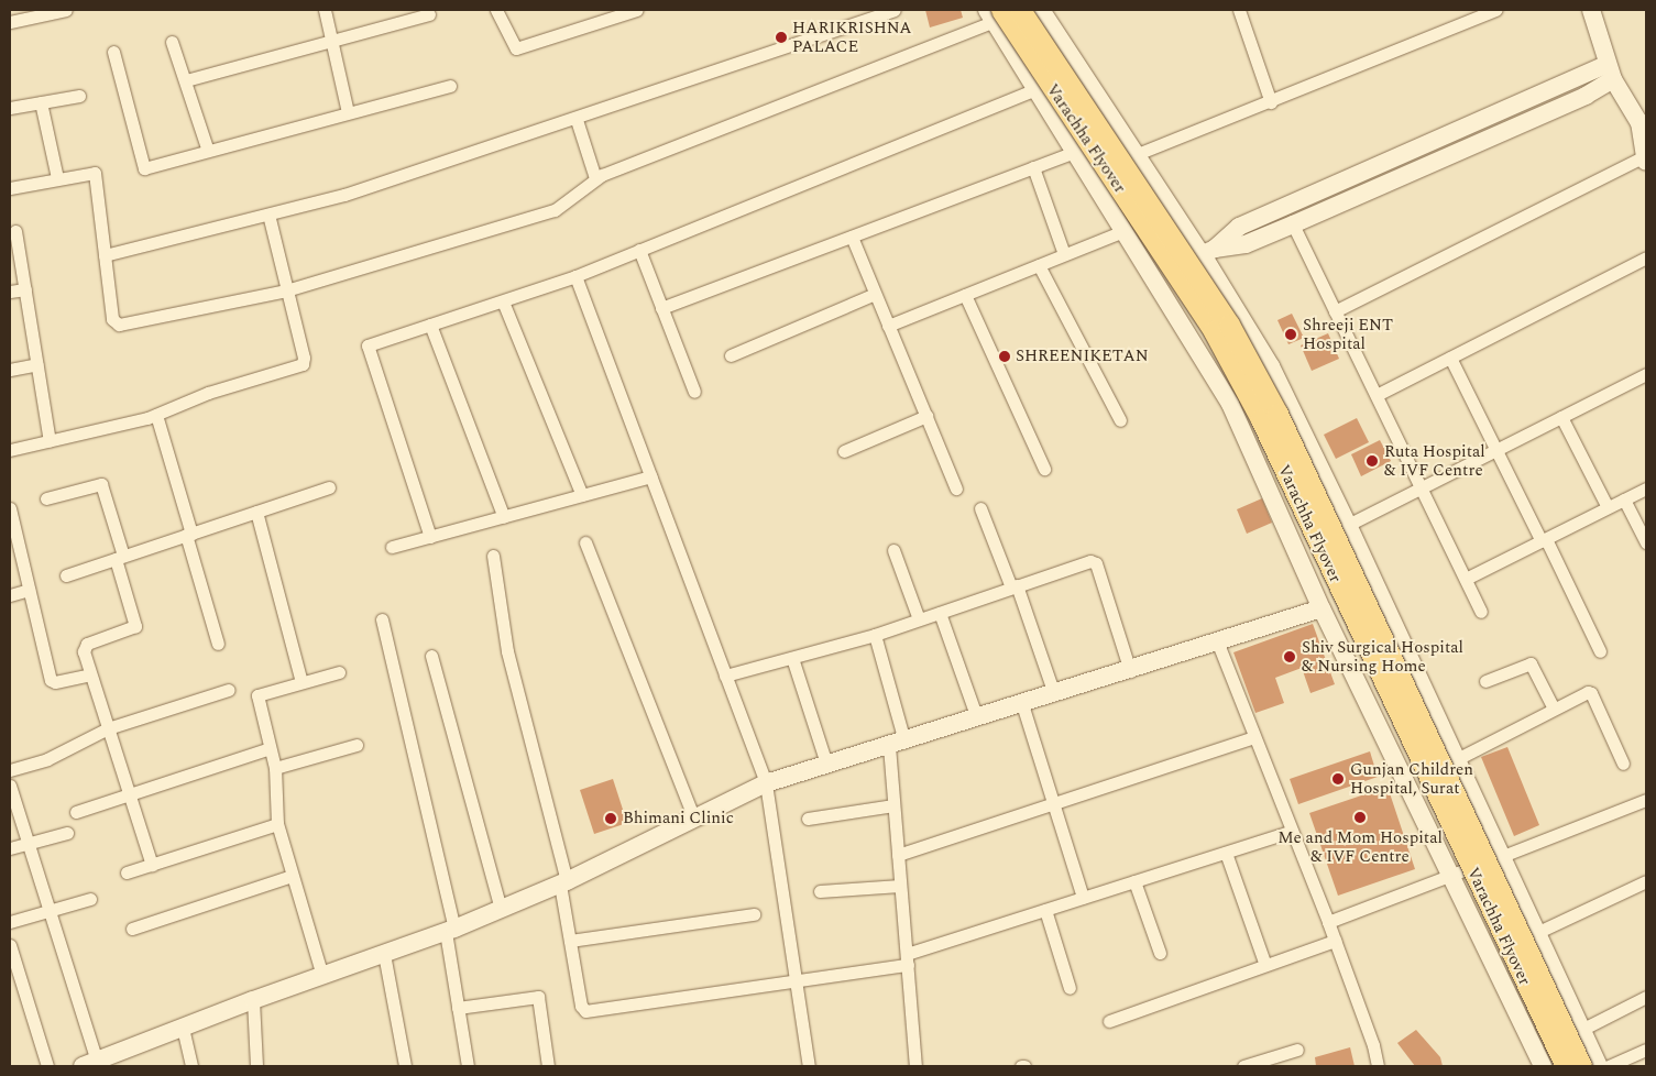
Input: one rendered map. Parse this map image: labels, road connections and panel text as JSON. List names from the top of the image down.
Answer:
{
  "streets": {
    "main road": ["Varachha Flyover"]
  },
  "places": [
    "HARIKRISHNA PALACE",
    "Shreeji ENT Hospital",
    "SHREENIKETAN",
    "Ruta Hospital & IVF Centre",
    "Shiv Surgical Hospital & Nursing Home",
    "Gunjan Children Hospital, Surat",
    "Me and Mom Hospital & IVF Centre",
    "Bhimani Clinic"
  ]
}
